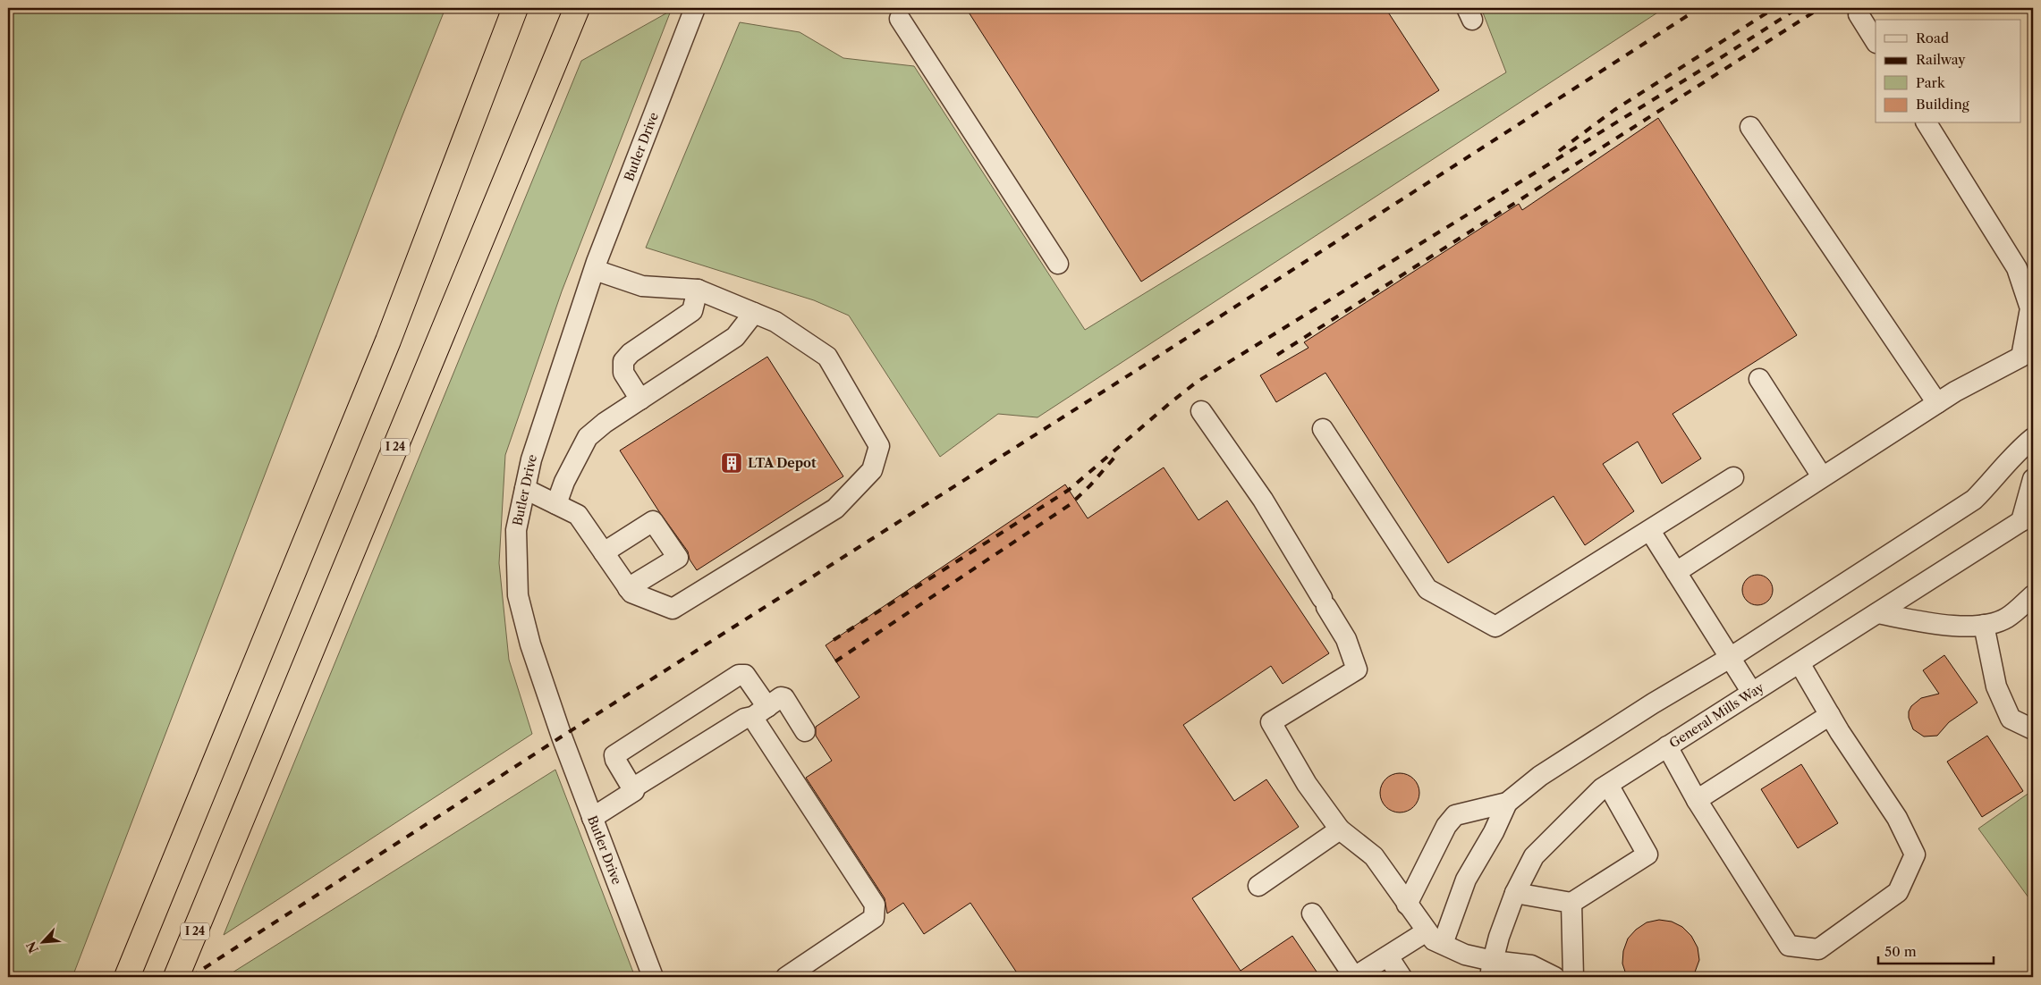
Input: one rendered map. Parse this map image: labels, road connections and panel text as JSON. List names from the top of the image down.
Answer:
{
  "streets": {
    "highway": ["I 24"],
    "street": ["Butler Drive", "General Mills Way"]
  },
  "places": {
    "building": ["LTA Depot"]
  },
  "legend": [
    "Road",
    "Railway",
    "Park",
    "Building"
  ],
  "scale_bar": "50 m",
  "north": "bottom left"
}
